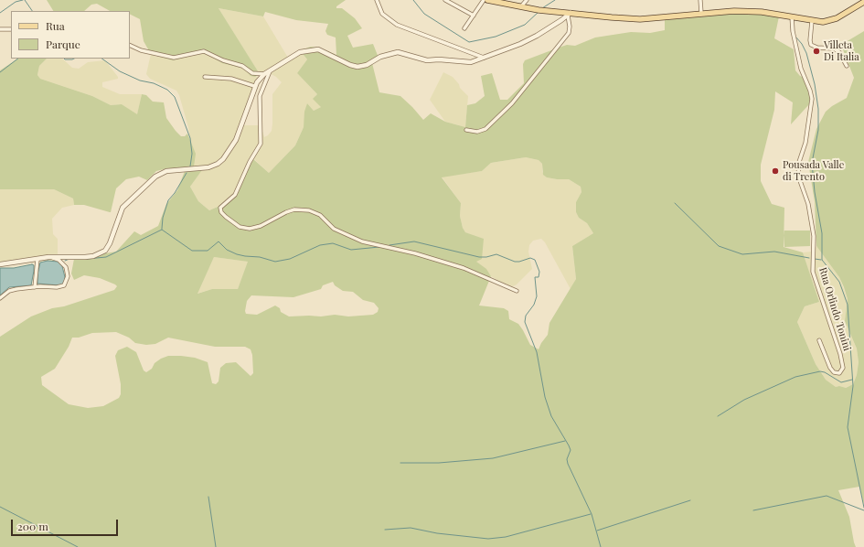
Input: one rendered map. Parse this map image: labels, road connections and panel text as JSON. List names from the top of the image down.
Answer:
{
  "streets": {
    "street": ["Rua Orlindo Tonini"]
  },
  "places": ["Villeta Di Italia", "Pousada Valle di Trento"],
  "legend": ["Rua", "Parque"],
  "scale_bar": "200 m"
}
